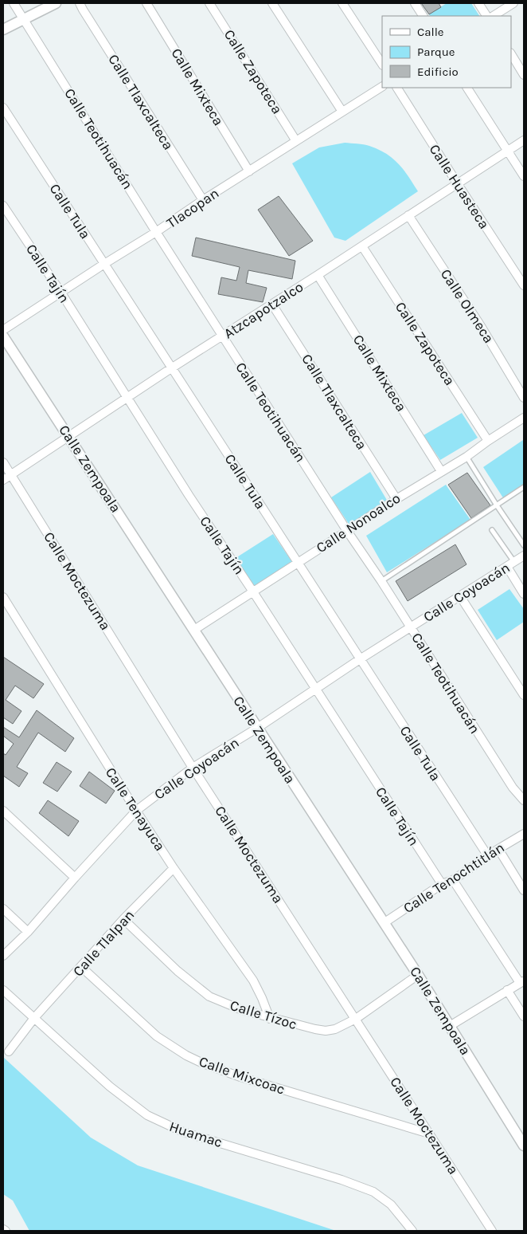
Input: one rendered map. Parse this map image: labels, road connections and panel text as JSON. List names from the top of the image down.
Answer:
{
  "streets": {
    "street": [
      "Calle Zapoteca",
      "Calle Mixteca",
      "Calle Tlaxcalteca",
      "Calle Teotihuacán",
      "Calle Huasteca",
      "Tlacopan",
      "Calle Tula",
      "Calle Tajín",
      "Calle Olmeca",
      "Atzcapotzalco",
      "Calle Zempoala",
      "Calle Nonoalco",
      "Calle Moctezuma",
      "Calle Coyoacán",
      "Calle Tenayuca",
      "Calle Tenochtitlán",
      "Calle Tlalpan",
      "Calle Tízoc",
      "Calle Mixcoac",
      "Huamac"
    ]
  },
  "crossings": [
    ["Calle Zapoteca", "Tlacopan"],
    ["Calle Zapoteca", "Atzcapotzalco"],
    ["Calle Zapoteca", "Calle Nonoalco"],
    ["Calle Mixteca", "Tlacopan"],
    ["Calle Mixteca", "Atzcapotzalco"],
    ["Calle Mixteca", "Calle Nonoalco"],
    ["Calle Tlaxcalteca", "Tlacopan"],
    ["Calle Tlaxcalteca", "Atzcapotzalco"],
    ["Calle Tlaxcalteca", "Calle Nonoalco"],
    ["Calle Teotihuacán", "Tlacopan"],
    ["Calle Teotihuacán", "Atzcapotzalco"],
    ["Calle Teotihuacán", "Calle Nonoalco"],
    ["Calle Teotihuacán", "Calle Coyoacán"],
    ["Calle Huasteca", "Atzcapotzalco"],
    ["Tlacopan", "Calle Tula"],
    ["Tlacopan", "Calle Tajín"],
    ["Calle Tula", "Atzcapotzalco"],
    ["Calle Tula", "Calle Nonoalco"],
    ["Calle Tula", "Calle Coyoacán"],
    ["Calle Tula", "Calle Tenochtitlán"],
    ["Calle Tajín", "Atzcapotzalco"],
    ["Calle Tajín", "Calle Nonoalco"],
    ["Calle Tajín", "Calle Coyoacán"],
    ["Calle Tajín", "Calle Tenochtitlán"],
    ["Calle Olmeca", "Atzcapotzalco"],
    ["Atzcapotzalco", "Calle Zempoala"],
    ["Atzcapotzalco", "Calle Moctezuma"],
    ["Calle Zempoala", "Calle Nonoalco"],
    ["Calle Zempoala", "Calle Coyoacán"],
    ["Calle Zempoala", "Calle Tenochtitlán"],
    ["Calle Zempoala", "Calle Tízoc"],
    ["Calle Moctezuma", "Calle Coyoacán"],
    ["Calle Moctezuma", "Calle Tízoc"],
    ["Calle Moctezuma", "Calle Mixcoac"],
    ["Calle Coyoacán", "Calle Tenayuca"],
    ["Calle Tenayuca", "Calle Tlalpan"],
    ["Calle Tenayuca", "Calle Tízoc"],
    ["Calle Tlalpan", "Calle Tízoc"],
    ["Calle Tlalpan", "Calle Mixcoac"],
    ["Calle Tlalpan", "Huamac"]
  ],
  "legend": ["Calle", "Parque", "Edificio"]
}
